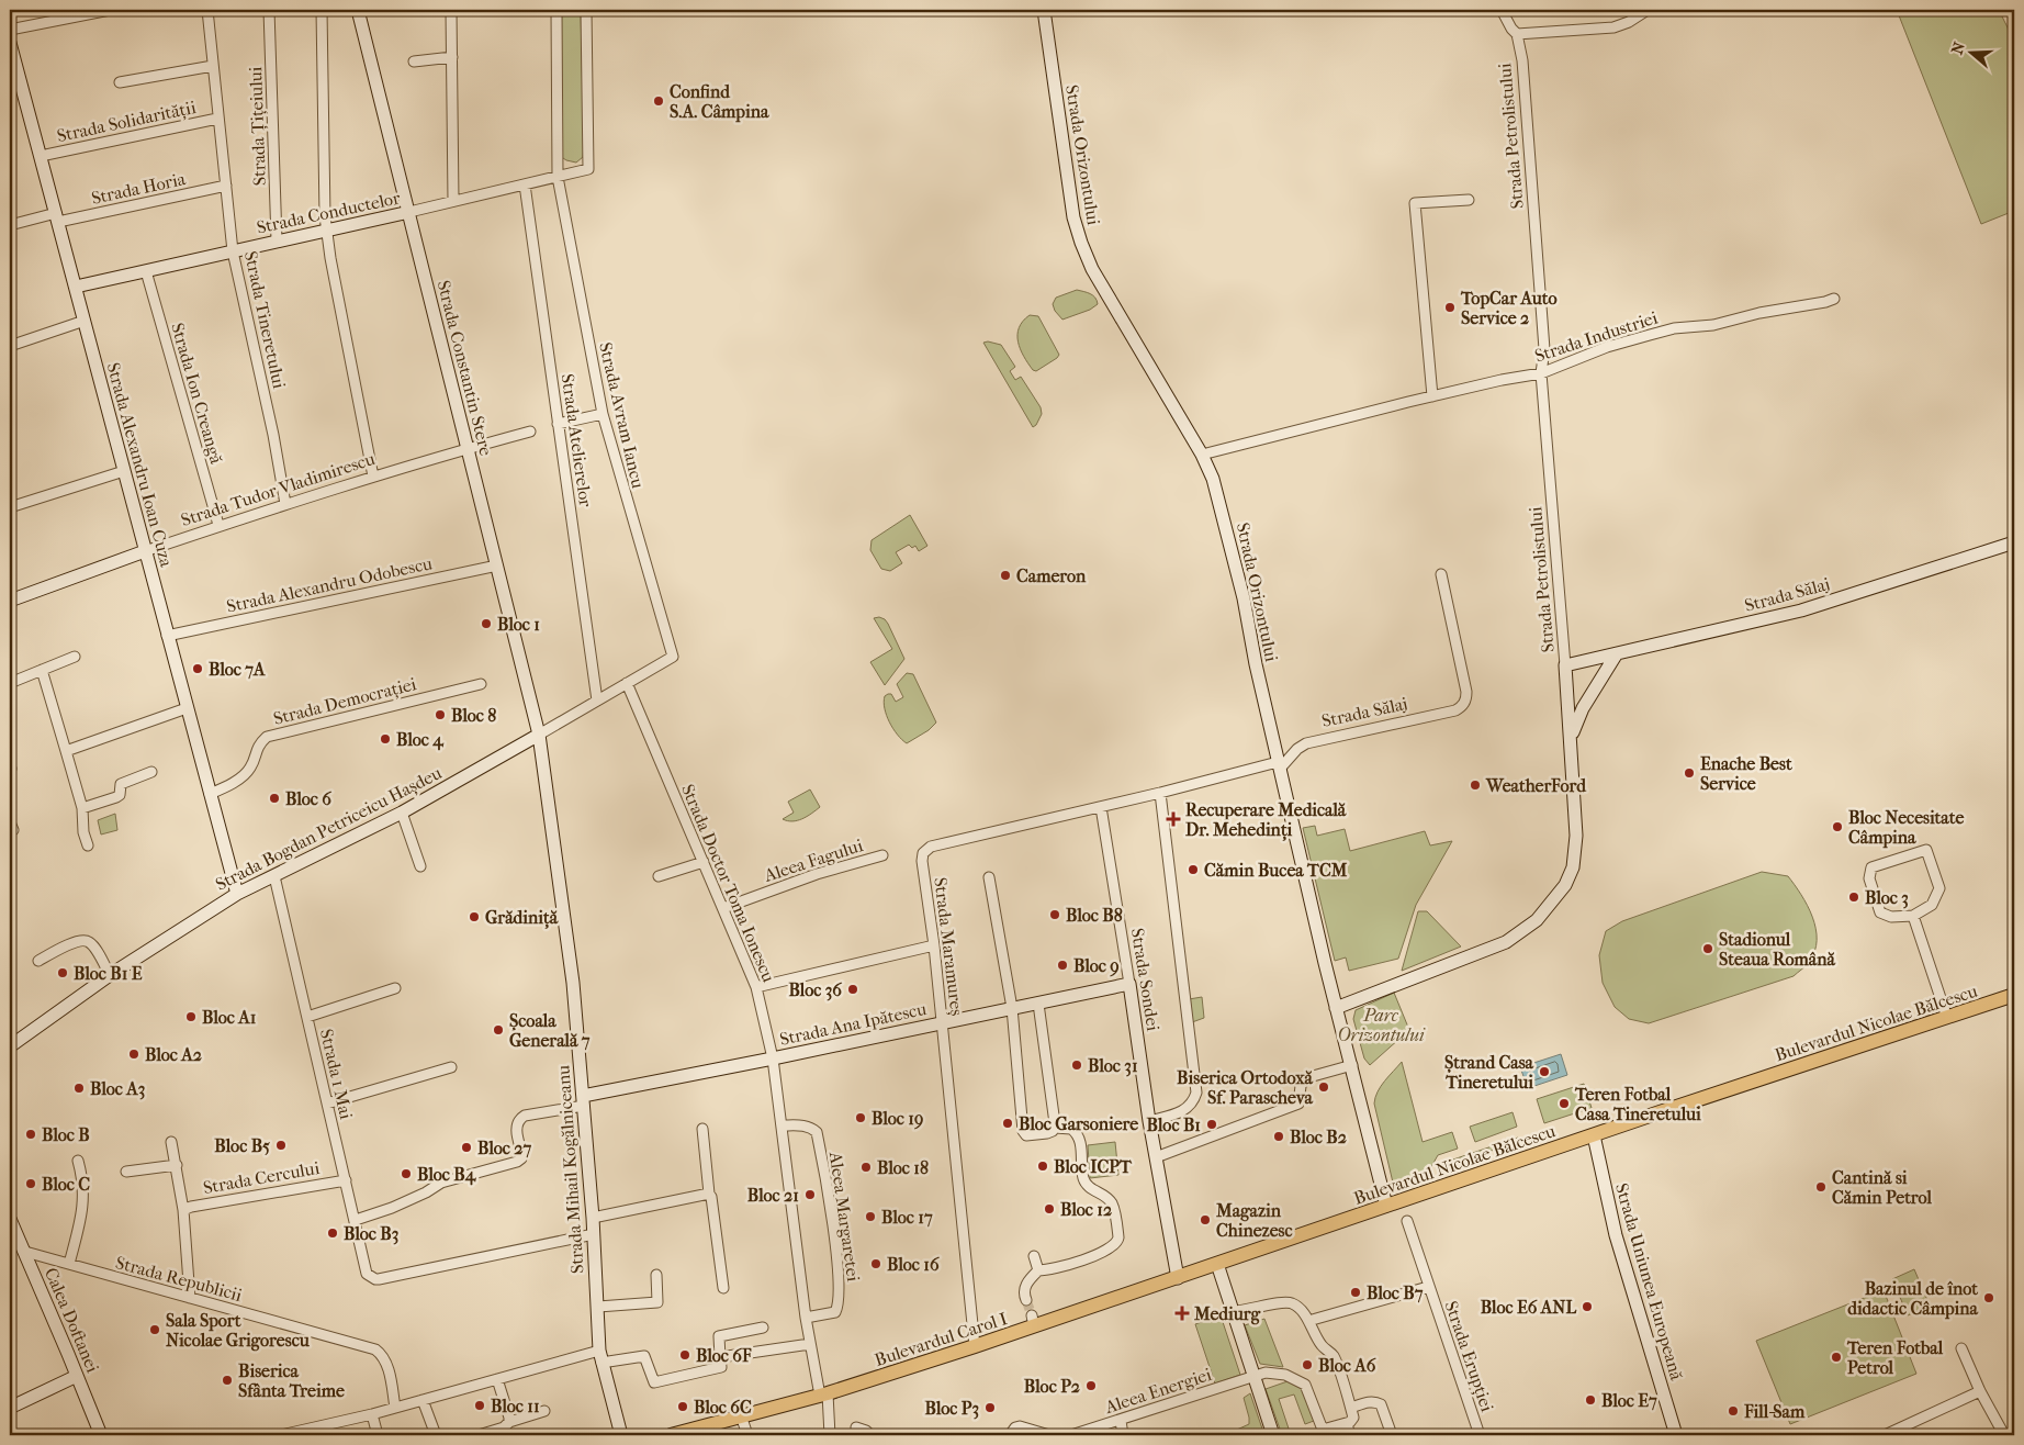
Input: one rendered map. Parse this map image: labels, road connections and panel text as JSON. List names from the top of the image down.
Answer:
{
  "streets": {
    "main road": ["Bulevardul Nicolae Bălcescu", "Bulevardul Carol I"],
    "street": [
      "Strada Solidarității",
      "Strada Țițeiului",
      "Strada Petrolistului",
      "Strada Orizontului",
      "Strada Horia",
      "Strada Conductelor",
      "Strada Tineretului",
      "Strada Industriei",
      "Strada Constantin Stere",
      "Strada Ion Creangă",
      "Strada Avram Iancu",
      "Strada Atelierelor",
      "Strada Alexandru Ioan Cuza",
      "Strada Tudor Vladimirescu",
      "Strada Alexandru Odobescu",
      "Strada Sălaj",
      "Strada Democrației",
      "Strada Bogdan Petriceicu Hașdeu",
      "Aleea Fagului",
      "Strada Doctor Toma Ionescu",
      "Strada Maramureș",
      "Strada Sondei",
      "Strada Ana Ipătescu",
      "Strada 1 Mai",
      "Strada Mihail Kogălniceanu",
      "Strada Cercului",
      "Aleea Margaretei",
      "Strada Republicii",
      "Strada Uniunea Europeană",
      "Calea Doftanei",
      "Strada Erupției",
      "Aleea Energiei"
    ]
  },
  "crossings": [
    ["Strada Solidarității", "Strada Tineretului"],
    ["Strada Solidarității", "Strada Alexandru Ioan Cuza"],
    ["Strada Țițeiului", "Strada Conductelor"],
    ["Strada Petrolistului", "Strada Orizontului"],
    ["Strada Petrolistului", "Strada Industriei"],
    ["Strada Petrolistului", "Strada Sălaj"],
    ["Strada Orizontului", "Strada Industriei"],
    ["Strada Orizontului", "Strada Sălaj"],
    ["Strada Orizontului", "Strada Maramureș"],
    ["Strada Orizontului", "Bulevardul Nicolae Bălcescu"],
    ["Strada Horia", "Strada Tineretului"],
    ["Strada Horia", "Strada Alexandru Ioan Cuza"],
    ["Strada Conductelor", "Strada Tineretului"],
    ["Strada Conductelor", "Strada Constantin Stere"],
    ["Strada Conductelor", "Strada Ion Creangă"],
    ["Strada Conductelor", "Strada Avram Iancu"],
    ["Strada Conductelor", "Strada Atelierelor"],
    ["Strada Conductelor", "Strada Alexandru Ioan Cuza"],
    ["Strada Tineretului", "Strada Tudor Vladimirescu"],
    ["Strada Constantin Stere", "Strada Tudor Vladimirescu"],
    ["Strada Constantin Stere", "Strada Alexandru Odobescu"],
    ["Strada Constantin Stere", "Strada Bogdan Petriceicu Hașdeu"],
    ["Strada Constantin Stere", "Strada Mihail Kogălniceanu"],
    ["Strada Ion Creangă", "Strada Tudor Vladimirescu"],
    ["Strada Avram Iancu", "Strada Bogdan Petriceicu Hașdeu"],
    ["Strada Atelierelor", "Strada Bogdan Petriceicu Hașdeu"],
    ["Strada Alexandru Ioan Cuza", "Strada Tudor Vladimirescu"],
    ["Strada Alexandru Ioan Cuza", "Strada Alexandru Odobescu"],
    ["Strada Alexandru Ioan Cuza", "Strada Democrației"],
    ["Strada Alexandru Ioan Cuza", "Strada Bogdan Petriceicu Hașdeu"],
    ["Strada Sălaj", "Strada Maramureș"],
    ["Strada Bogdan Petriceicu Hașdeu", "Strada Doctor Toma Ionescu"],
    ["Strada Bogdan Petriceicu Hașdeu", "Strada 1 Mai"],
    ["Strada Bogdan Petriceicu Hașdeu", "Strada Mihail Kogălniceanu"],
    ["Aleea Fagului", "Strada Doctor Toma Ionescu"],
    ["Strada Doctor Toma Ionescu", "Strada Ana Ipătescu"],
    ["Strada Doctor Toma Ionescu", "Aleea Margaretei"],
    ["Strada Doctor Toma Ionescu", "Bulevardul Carol I"],
    ["Strada Maramureș", "Strada Sondei"],
    ["Strada Maramureș", "Strada Ana Ipătescu"],
    ["Strada Maramureș", "Bulevardul Carol I"],
    ["Strada Sondei", "Strada Ana Ipătescu"],
    ["Strada Sondei", "Bulevardul Carol I"],
    ["Bulevardul Nicolae Bălcescu", "Strada Uniunea Europeană"],
    ["Bulevardul Nicolae Bălcescu", "Bulevardul Carol I"],
    ["Strada Ana Ipătescu", "Strada Mihail Kogălniceanu"],
    ["Strada 1 Mai", "Strada Mihail Kogălniceanu"],
    ["Strada 1 Mai", "Strada Cercului"],
    ["Strada Republicii", "Calea Doftanei"]
  ],
  "parks": ["Parc Orizontului"],
  "places": {
    "other": [
      "Confind S.A. Câmpina",
      "TopCar Auto Service 2",
      "Cameron",
      "Bloc 1",
      "Bloc 7A",
      "Bloc 8",
      "Bloc 4",
      "Enache Best Service",
      "WeatherFord",
      "Bloc 6",
      "Bloc Necesitate Câmpina",
      "Cămin Bucea TCM",
      "Bloc 3",
      "Bloc B8",
      "Grădiniță",
      "Stadionul Steaua Română",
      "Bloc 9",
      "Bloc B1 E",
      "Bloc 36",
      "Bloc A1",
      "Școala Generală 7",
      "Bloc A2",
      "Bloc 31",
      "Ștrand Casa Tineretului",
      "Biserica Ortodoxă Sf. Parascheva",
      "Bloc A3",
      "Teren Fotbal Casa Tineretului",
      "Bloc 19",
      "Bloc Garsoniere",
      "Bloc B1",
      "Bloc B",
      "Bloc B2",
      "Bloc B5",
      "Bloc 27",
      "Bloc ICPT",
      "Bloc 18",
      "Bloc B4",
      "Bloc C",
      "Cantină si Cămin Petrol",
      "Bloc 21",
      "Bloc 12",
      "Bloc 17",
      "Magazin Chinezesc",
      "Bloc B3",
      "Bloc 16",
      "Bloc B7",
      "Bazinul de înot didactic Câmpina",
      "Bloc E6 ANL",
      "Sala Sport Nicolae Grigorescu",
      "Bloc 6F",
      "Teren Fotbal Petrol",
      "Bloc A6",
      "Biserica Sfânta Treime",
      "Bloc P2",
      "Bloc E7",
      "Bloc 11",
      "Bloc 6C",
      "Bloc P3",
      "Fill-Sam"
    ],
    "health": ["Recuperare Medicală Dr. Mehedinți", "Mediurg"]
  },
  "north": "left"
}
